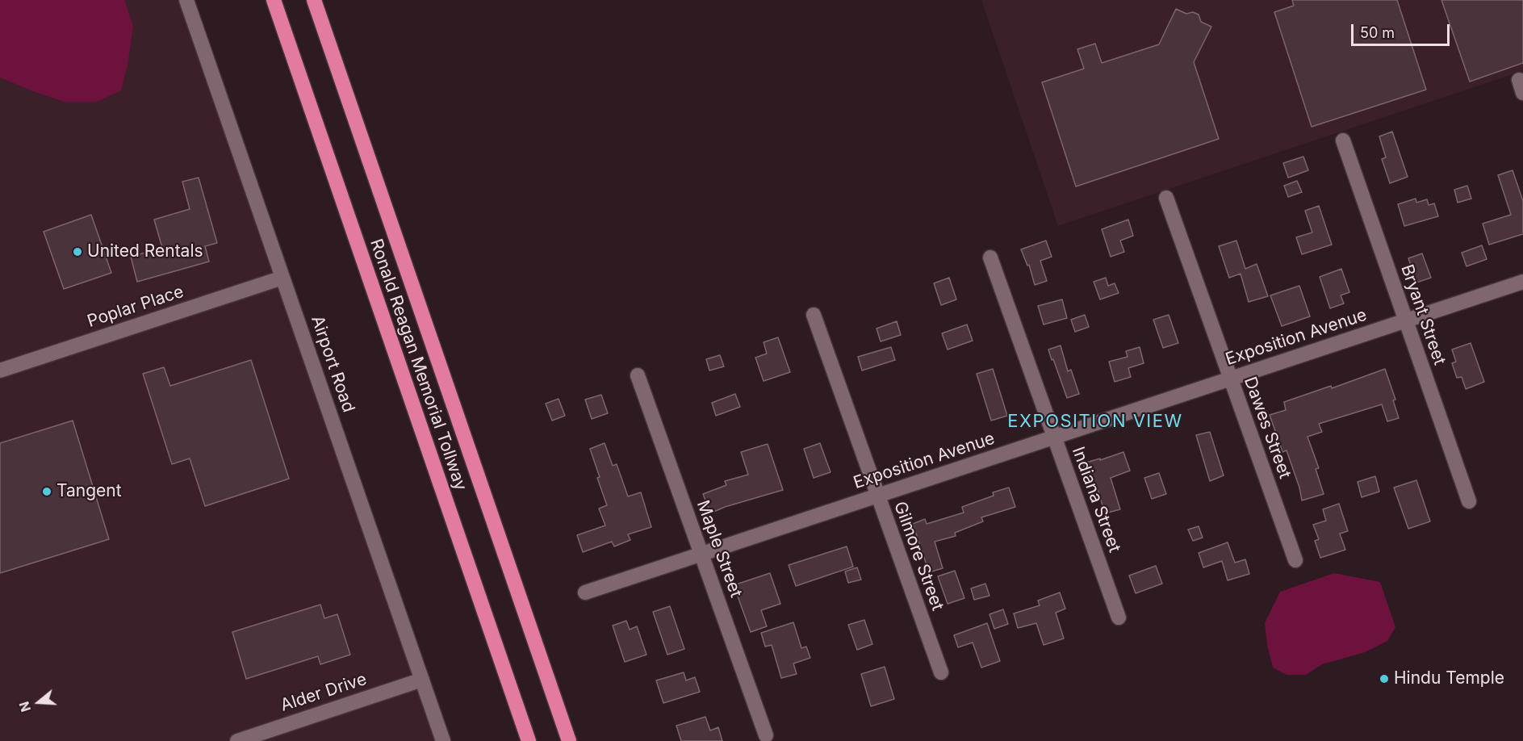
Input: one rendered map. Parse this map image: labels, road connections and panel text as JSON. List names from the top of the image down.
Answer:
{
  "streets": {
    "highway": ["Ronald Reagan Memorial Tollway"],
    "street": [
      "Poplar Place",
      "Bryant Street",
      "Exposition Avenue",
      "Airport Road",
      "Dawes Street",
      "Indiana Street",
      "Maple Street",
      "Gilmore Street",
      "Alder Drive"
    ]
  },
  "crossings": [
    ["Poplar Place", "Airport Road"],
    ["Bryant Street", "Exposition Avenue"],
    ["Exposition Avenue", "Dawes Street"],
    ["Exposition Avenue", "Indiana Street"],
    ["Exposition Avenue", "Maple Street"],
    ["Exposition Avenue", "Gilmore Street"],
    ["Airport Road", "Alder Drive"]
  ],
  "districts": ["EXPOSITION VIEW"],
  "places": ["United Rentals", "Tangent", "Hindu Temple"],
  "scale_bar": "50 m",
  "north": "left"
}
